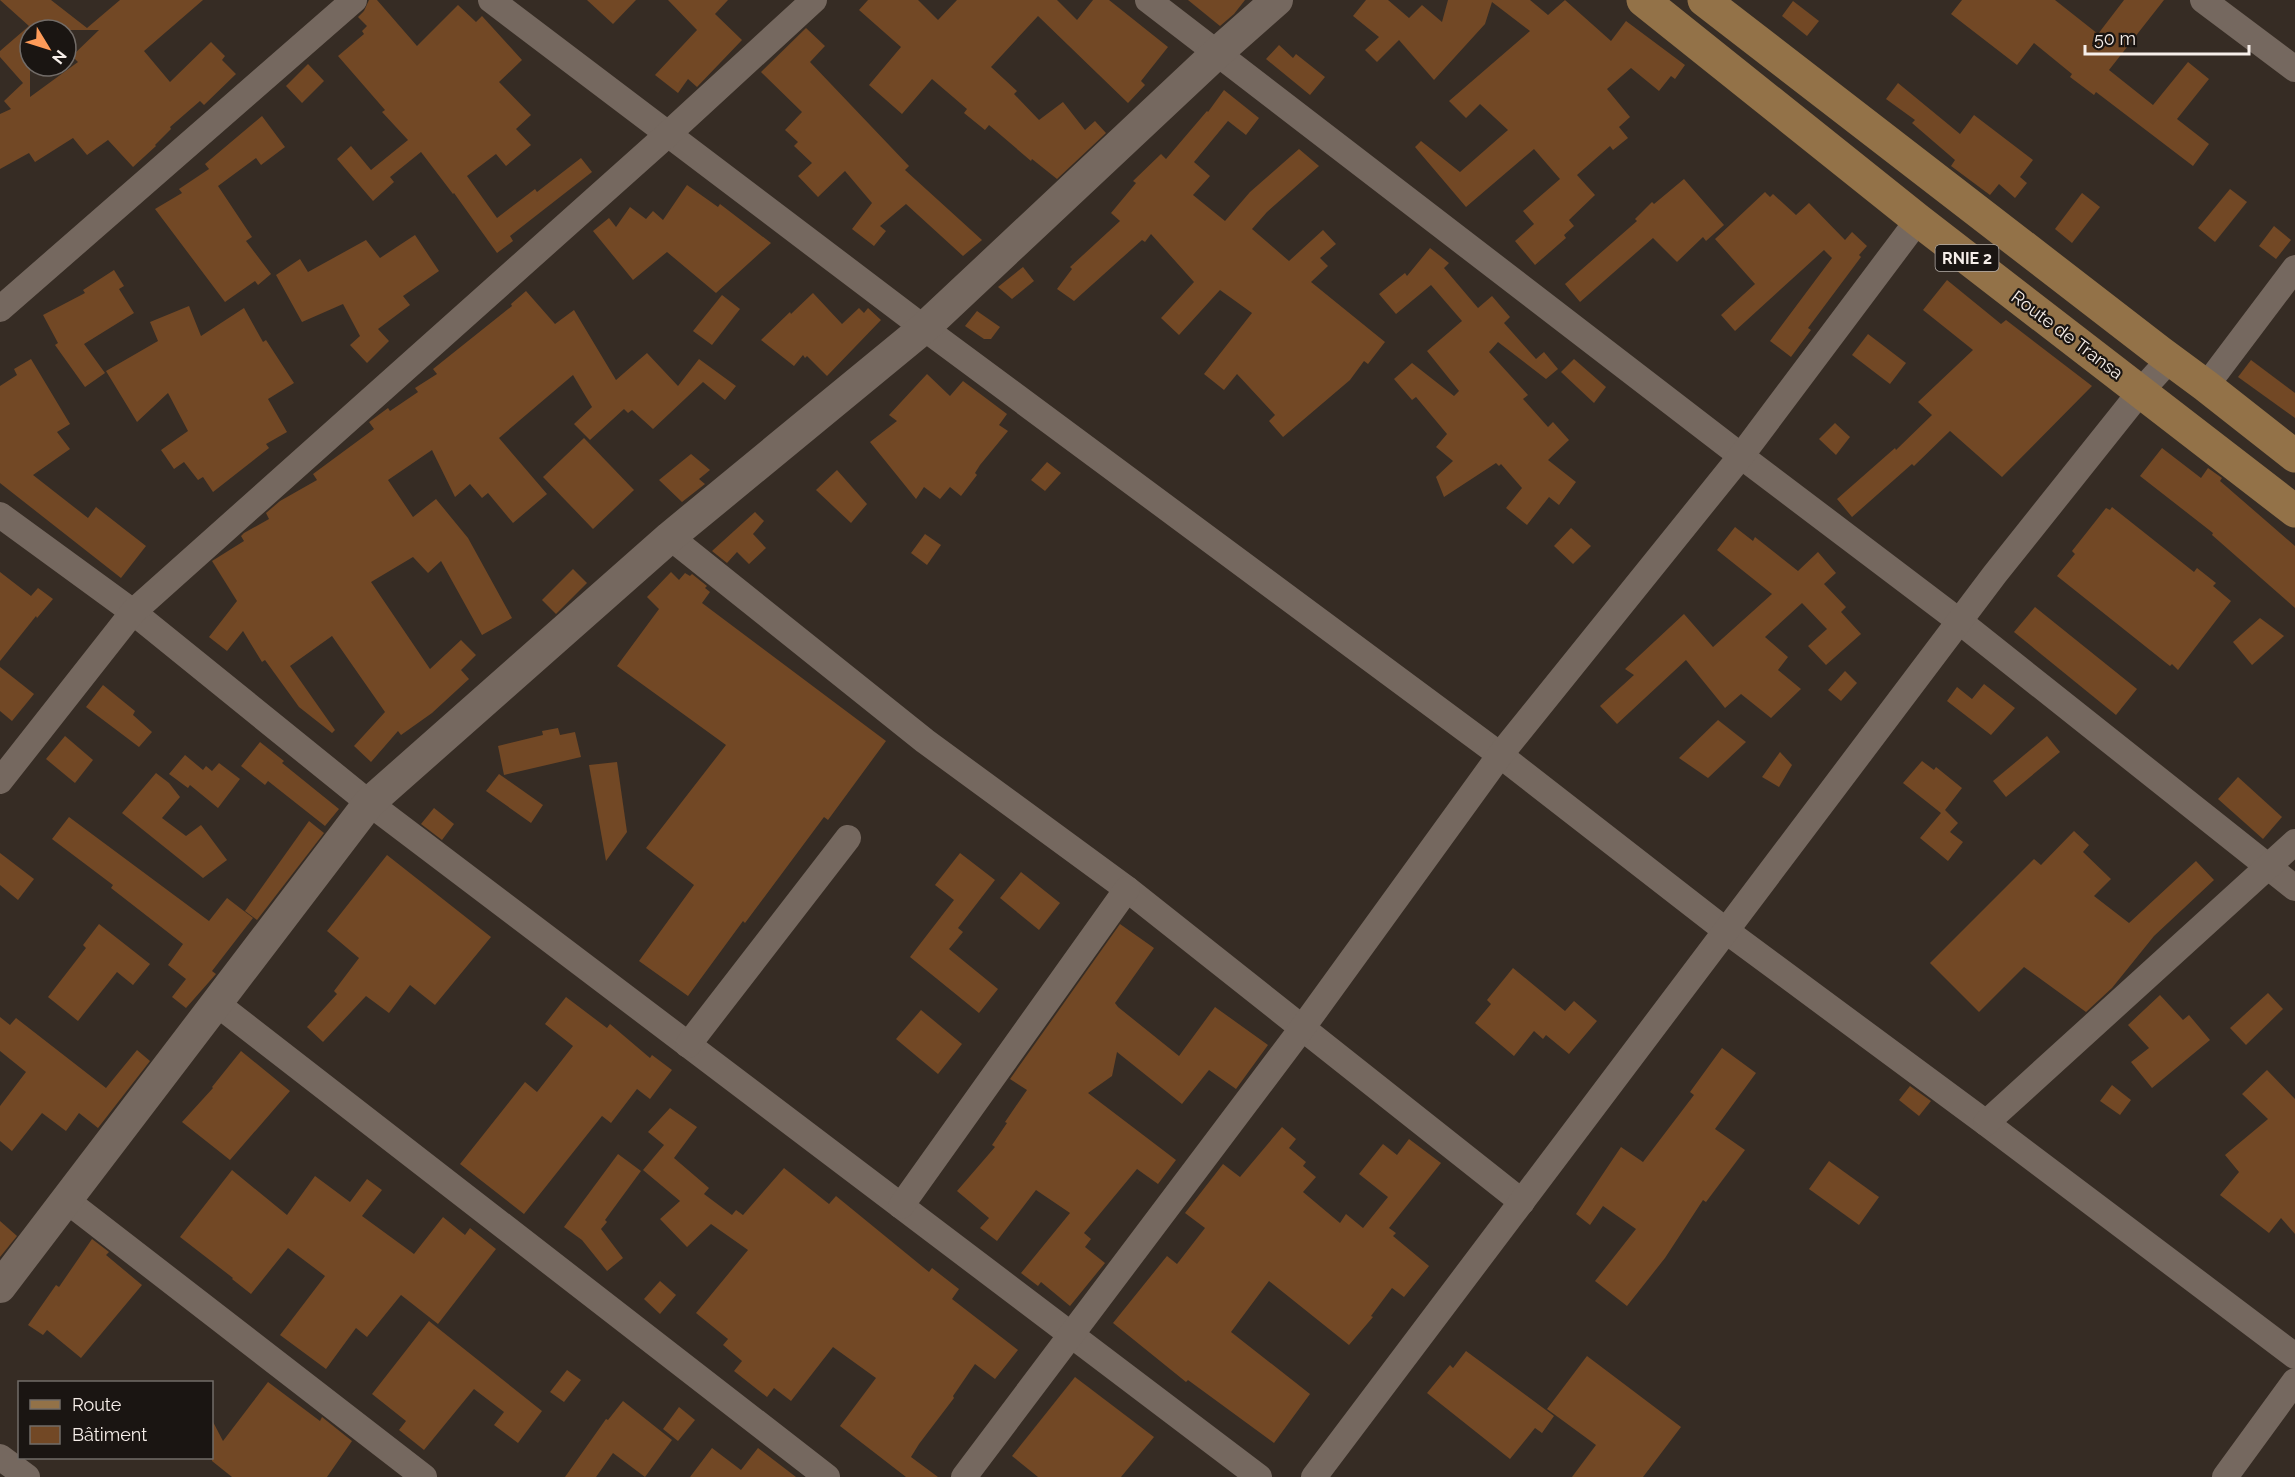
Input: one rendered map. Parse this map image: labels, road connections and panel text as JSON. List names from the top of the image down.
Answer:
{
  "streets": {
    "main road": ["RNIE 2", "Route de Transa"]
  },
  "legend": ["Route", "Bâtiment"],
  "scale_bar": "50 m",
  "north": "bottom right"
}
